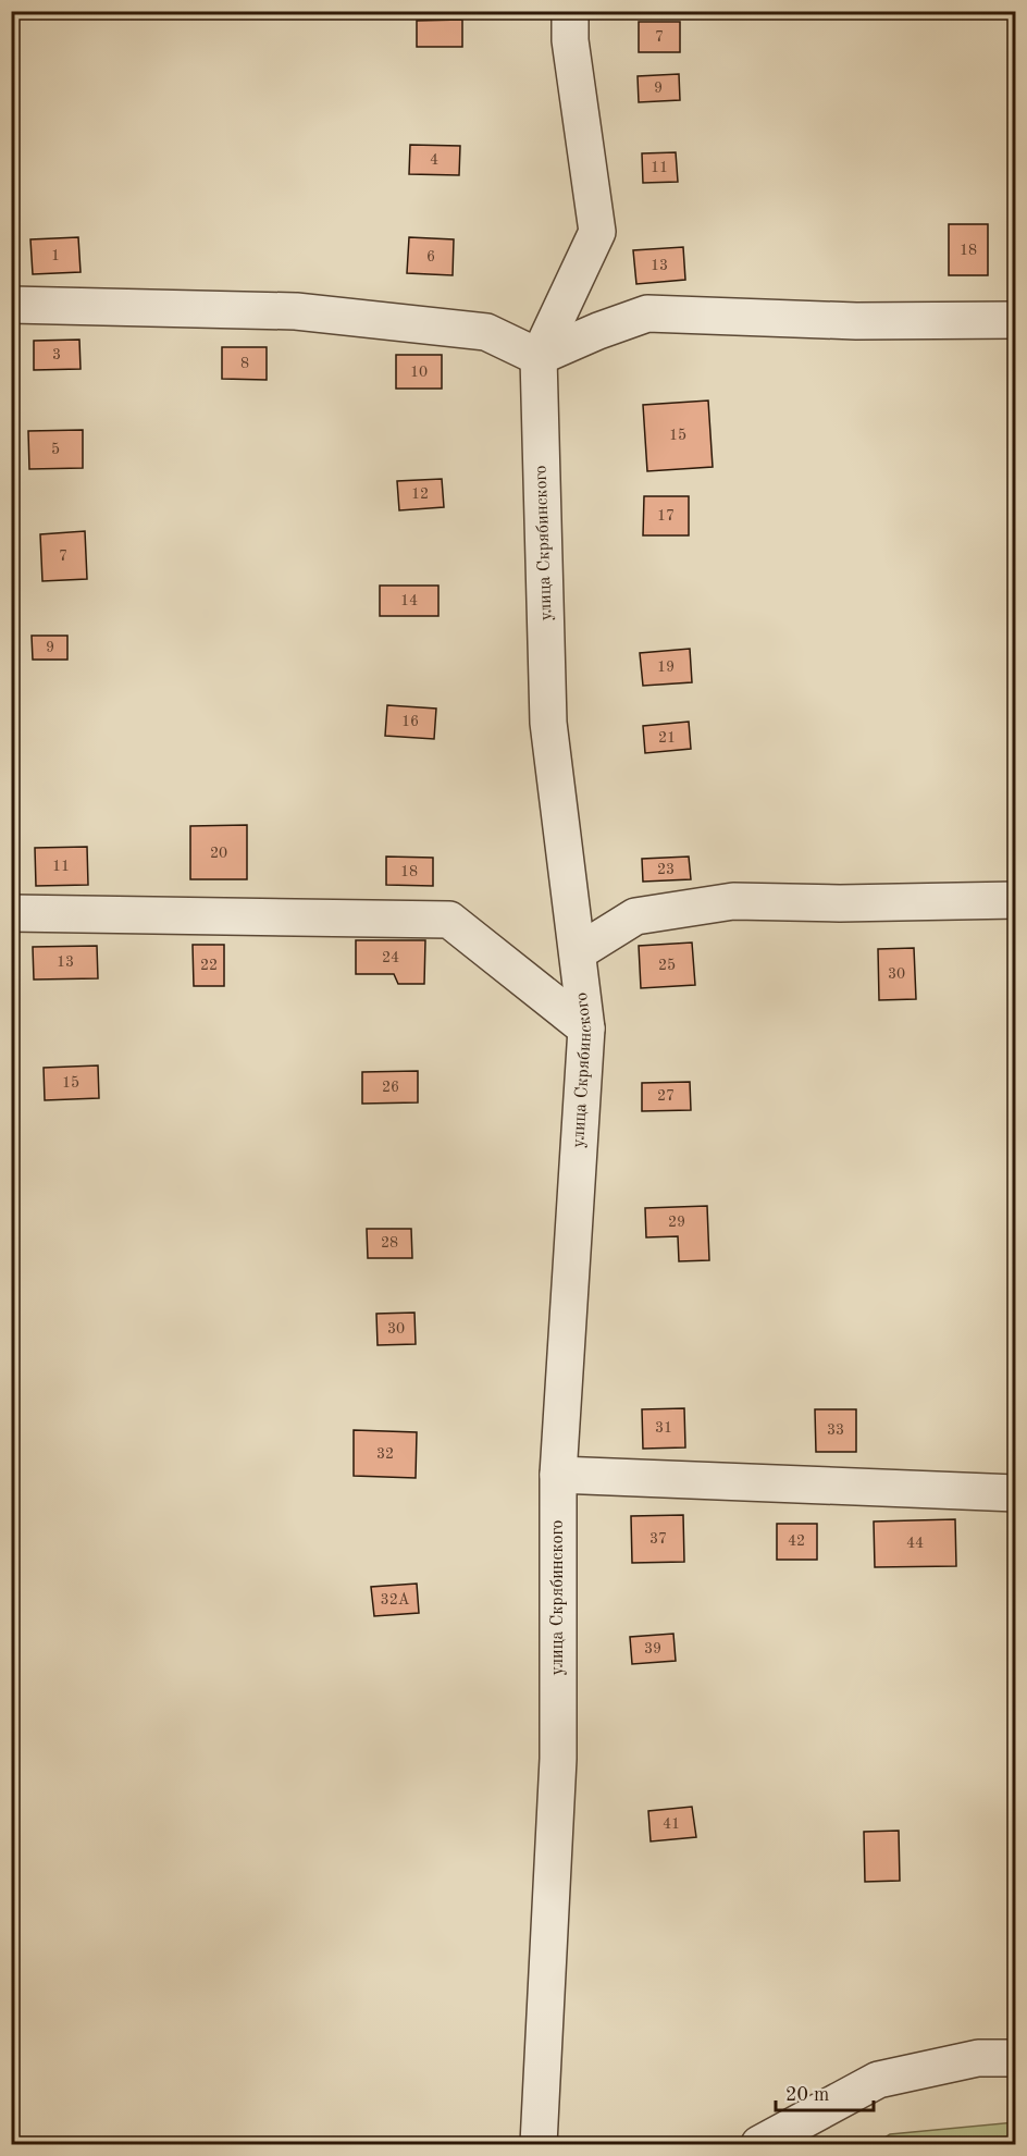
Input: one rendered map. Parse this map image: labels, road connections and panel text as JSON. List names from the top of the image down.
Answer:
{
  "streets": {
    "street": ["улица Скрябинского"]
  },
  "house_numbers": [
    "7",
    "9",
    "4",
    "11",
    "18",
    "1",
    "6",
    "13",
    "3",
    "8",
    "10",
    "15",
    "5",
    "12",
    "17",
    "7",
    "14",
    "9",
    "19",
    "16",
    "21",
    "20",
    "11",
    "23",
    "18",
    "24",
    "13",
    "22",
    "25",
    "30",
    "15",
    "26",
    "27",
    "29",
    "28",
    "30",
    "31",
    "33",
    "32",
    "37",
    "42",
    "44",
    "32А",
    "39",
    "41"
  ],
  "scale_bar": "20 m"
}
